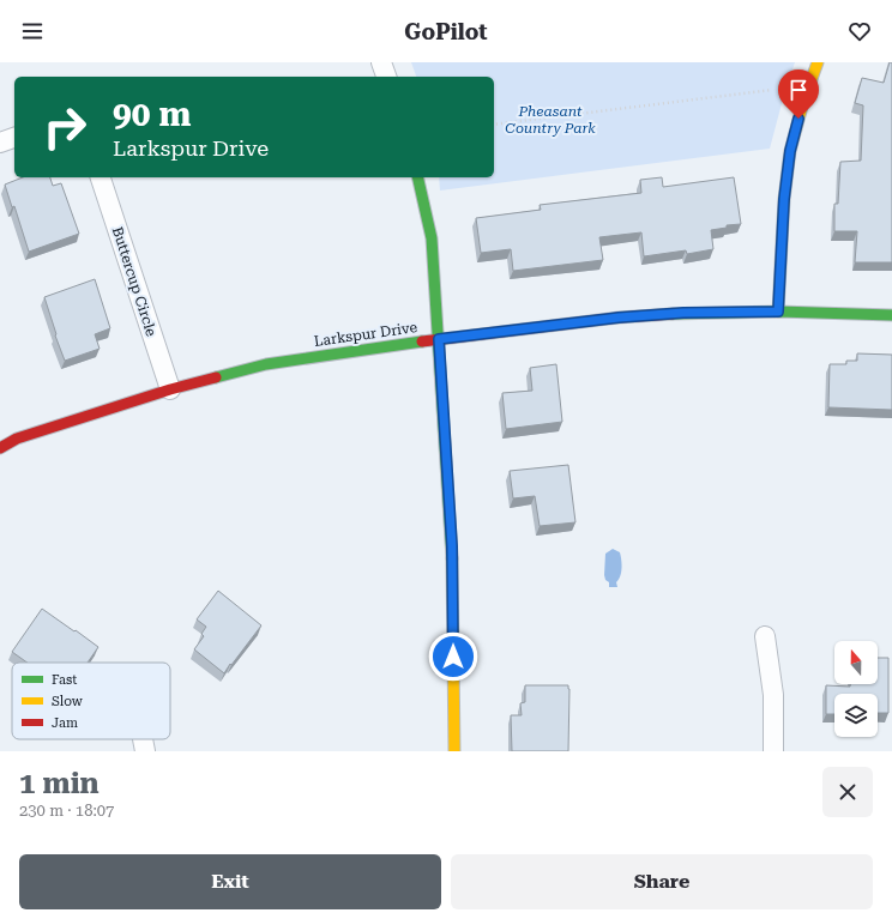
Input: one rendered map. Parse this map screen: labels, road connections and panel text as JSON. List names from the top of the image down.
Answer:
{
  "streets": {
    "street": ["Buttercup Circle", "Larkspur Drive"]
  },
  "crossings": [
    ["Buttercup Circle", "Larkspur Drive"]
  ],
  "parks": ["Pheasant Country Park"],
  "legend": ["Fast", "Slow", "Jam"],
  "north": "top",
  "page": {
    "header": "GoPilot",
    "turn": ["90 m", "Larkspur Drive"],
    "heading": ["1 min", "230 m · 18:07"],
    "buttons": ["Exit", "Share"]
  }
}
